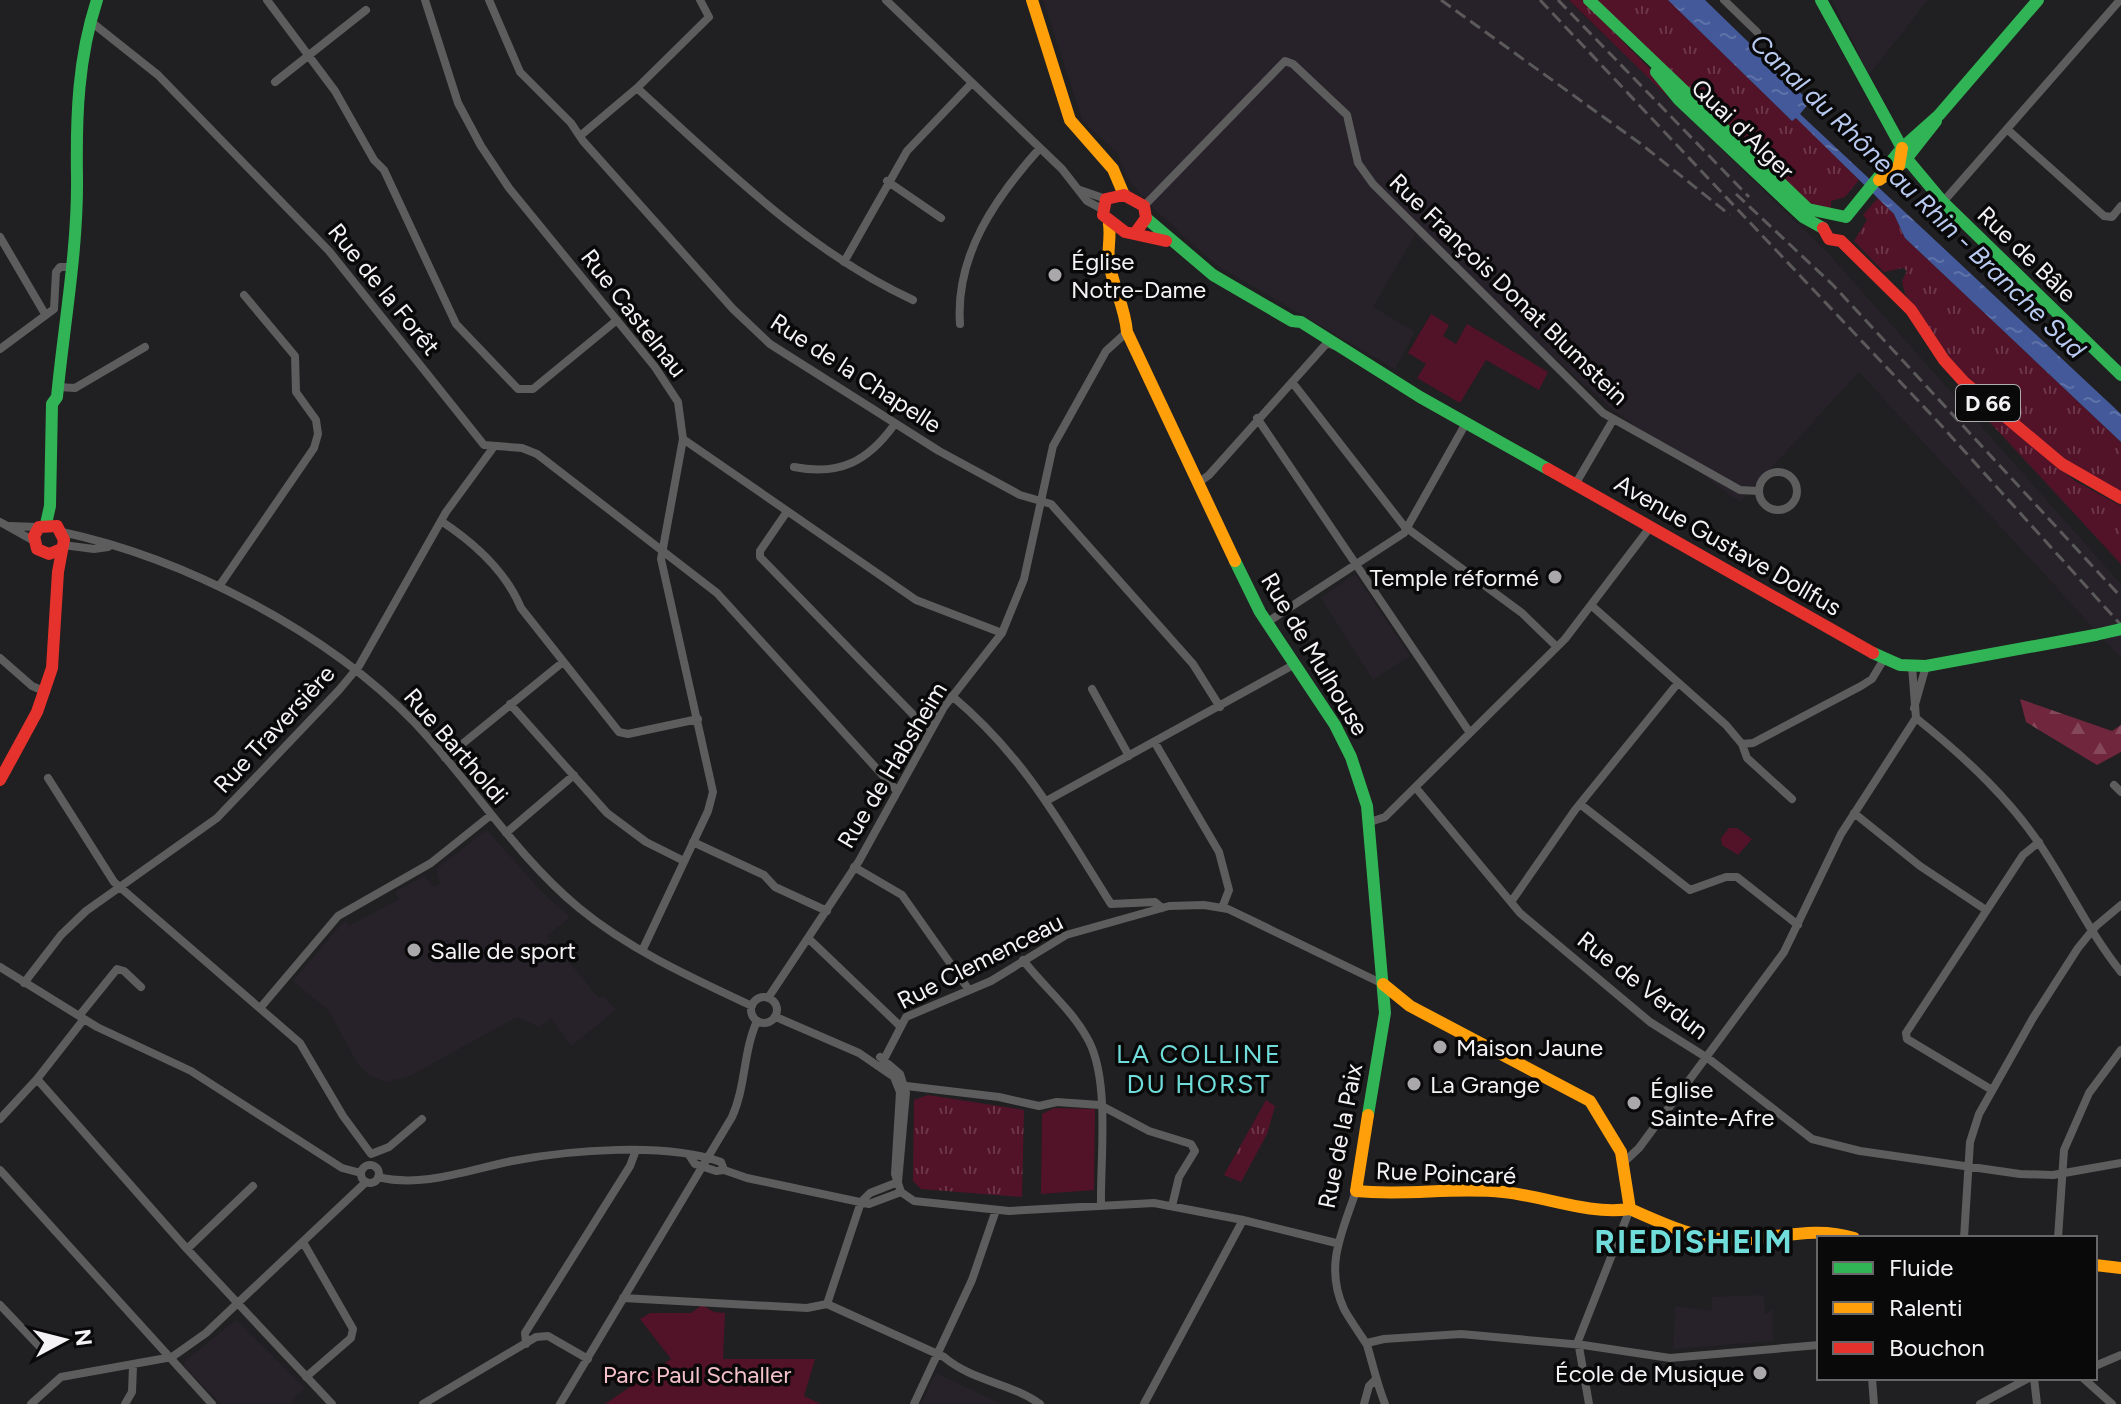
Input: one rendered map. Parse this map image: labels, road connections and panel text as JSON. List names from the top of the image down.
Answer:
{
  "streets": {
    "main road": [
      "Quai d'Alger",
      "Rue de Bâle",
      "D 66",
      "Avenue Gustave Dollfus",
      "Rue de Mulhouse",
      "Rue de la Paix",
      "Rue Poincaré"
    ],
    "street": [
      "Rue de la Forêt",
      "Rue François Donat Blumstein",
      "Rue Castelnau",
      "Rue de la Chapelle",
      "Rue Traversière",
      "Rue Bartholdi",
      "Rue de Habsheim",
      "Rue Clemenceau",
      "Rue de Verdun"
    ]
  },
  "crossings": [
    ["Quai d'Alger", "D 66"],
    ["Rue de la Forêt", "Rue Traversière"],
    ["Rue François Donat Blumstein", "Avenue Gustave Dollfus"],
    ["Rue François Donat Blumstein", "Rue de Mulhouse"],
    ["Rue Castelnau", "Rue Bartholdi"],
    ["Rue de la Chapelle", "Rue de Habsheim"],
    ["Avenue Gustave Dollfus", "Rue de Mulhouse"],
    ["Rue de Mulhouse", "Rue de Habsheim"],
    ["Rue de Mulhouse", "Rue Clemenceau"],
    ["Rue de Mulhouse", "Rue de la Paix"],
    ["Rue Traversière", "Rue Bartholdi"],
    ["Rue Bartholdi", "Rue de Habsheim"],
    ["Rue Clemenceau", "Rue de la Paix"],
    ["Rue de la Paix", "Rue Poincaré"]
  ],
  "districts": ["LA COLLINE DU HORST", "RIEDISHEIM"],
  "water": ["Canal du Rhône au Rhin - Branche Sud"],
  "parks": ["Parc Paul Schaller"],
  "places": [
    "Église Notre-Dame",
    "Temple réformé",
    "Salle de sport",
    "Maison Jaune",
    "La Grange",
    "Église Sainte-Afre",
    "École de Musique"
  ],
  "legend": ["Fluide", "Ralenti", "Bouchon"],
  "north": "right"
}
